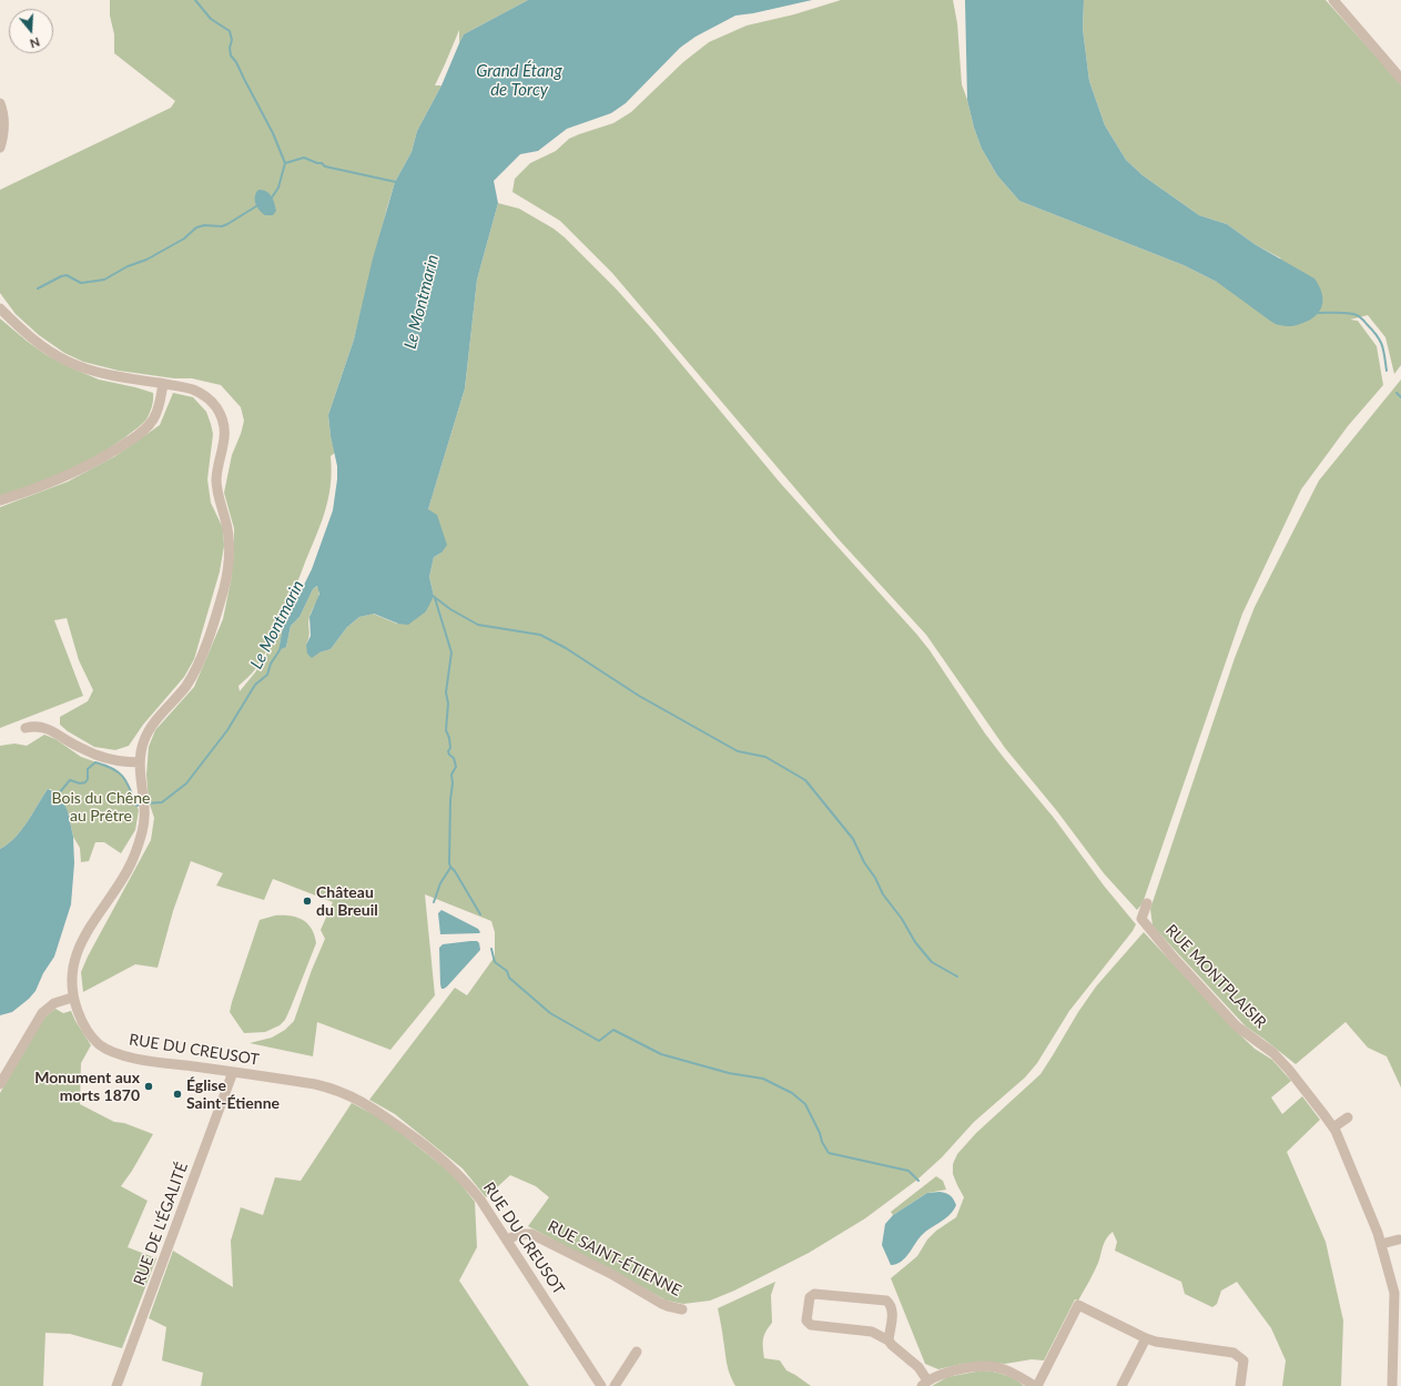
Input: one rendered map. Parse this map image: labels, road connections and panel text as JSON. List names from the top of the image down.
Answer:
{
  "streets": {
    "street": [
      "RUE MONTPLAISIR",
      "RUE DU CREUSOT",
      "RUE DE L'ÉGALITÉ",
      "RUE SAINT-ÉTIENNE"
    ]
  },
  "crossings": [
    ["RUE DU CREUSOT", "RUE DE L'ÉGALITÉ"],
    ["RUE DU CREUSOT", "RUE SAINT-ÉTIENNE"]
  ],
  "water": ["Grand Étang de Torcy", "Le Montmarin"],
  "parks": ["Bois du Chêne au Prêtre"],
  "places": ["Château du Breuil", "Monument aux morts 1870", "Église Saint-Étienne"],
  "north": "bottom"
}
